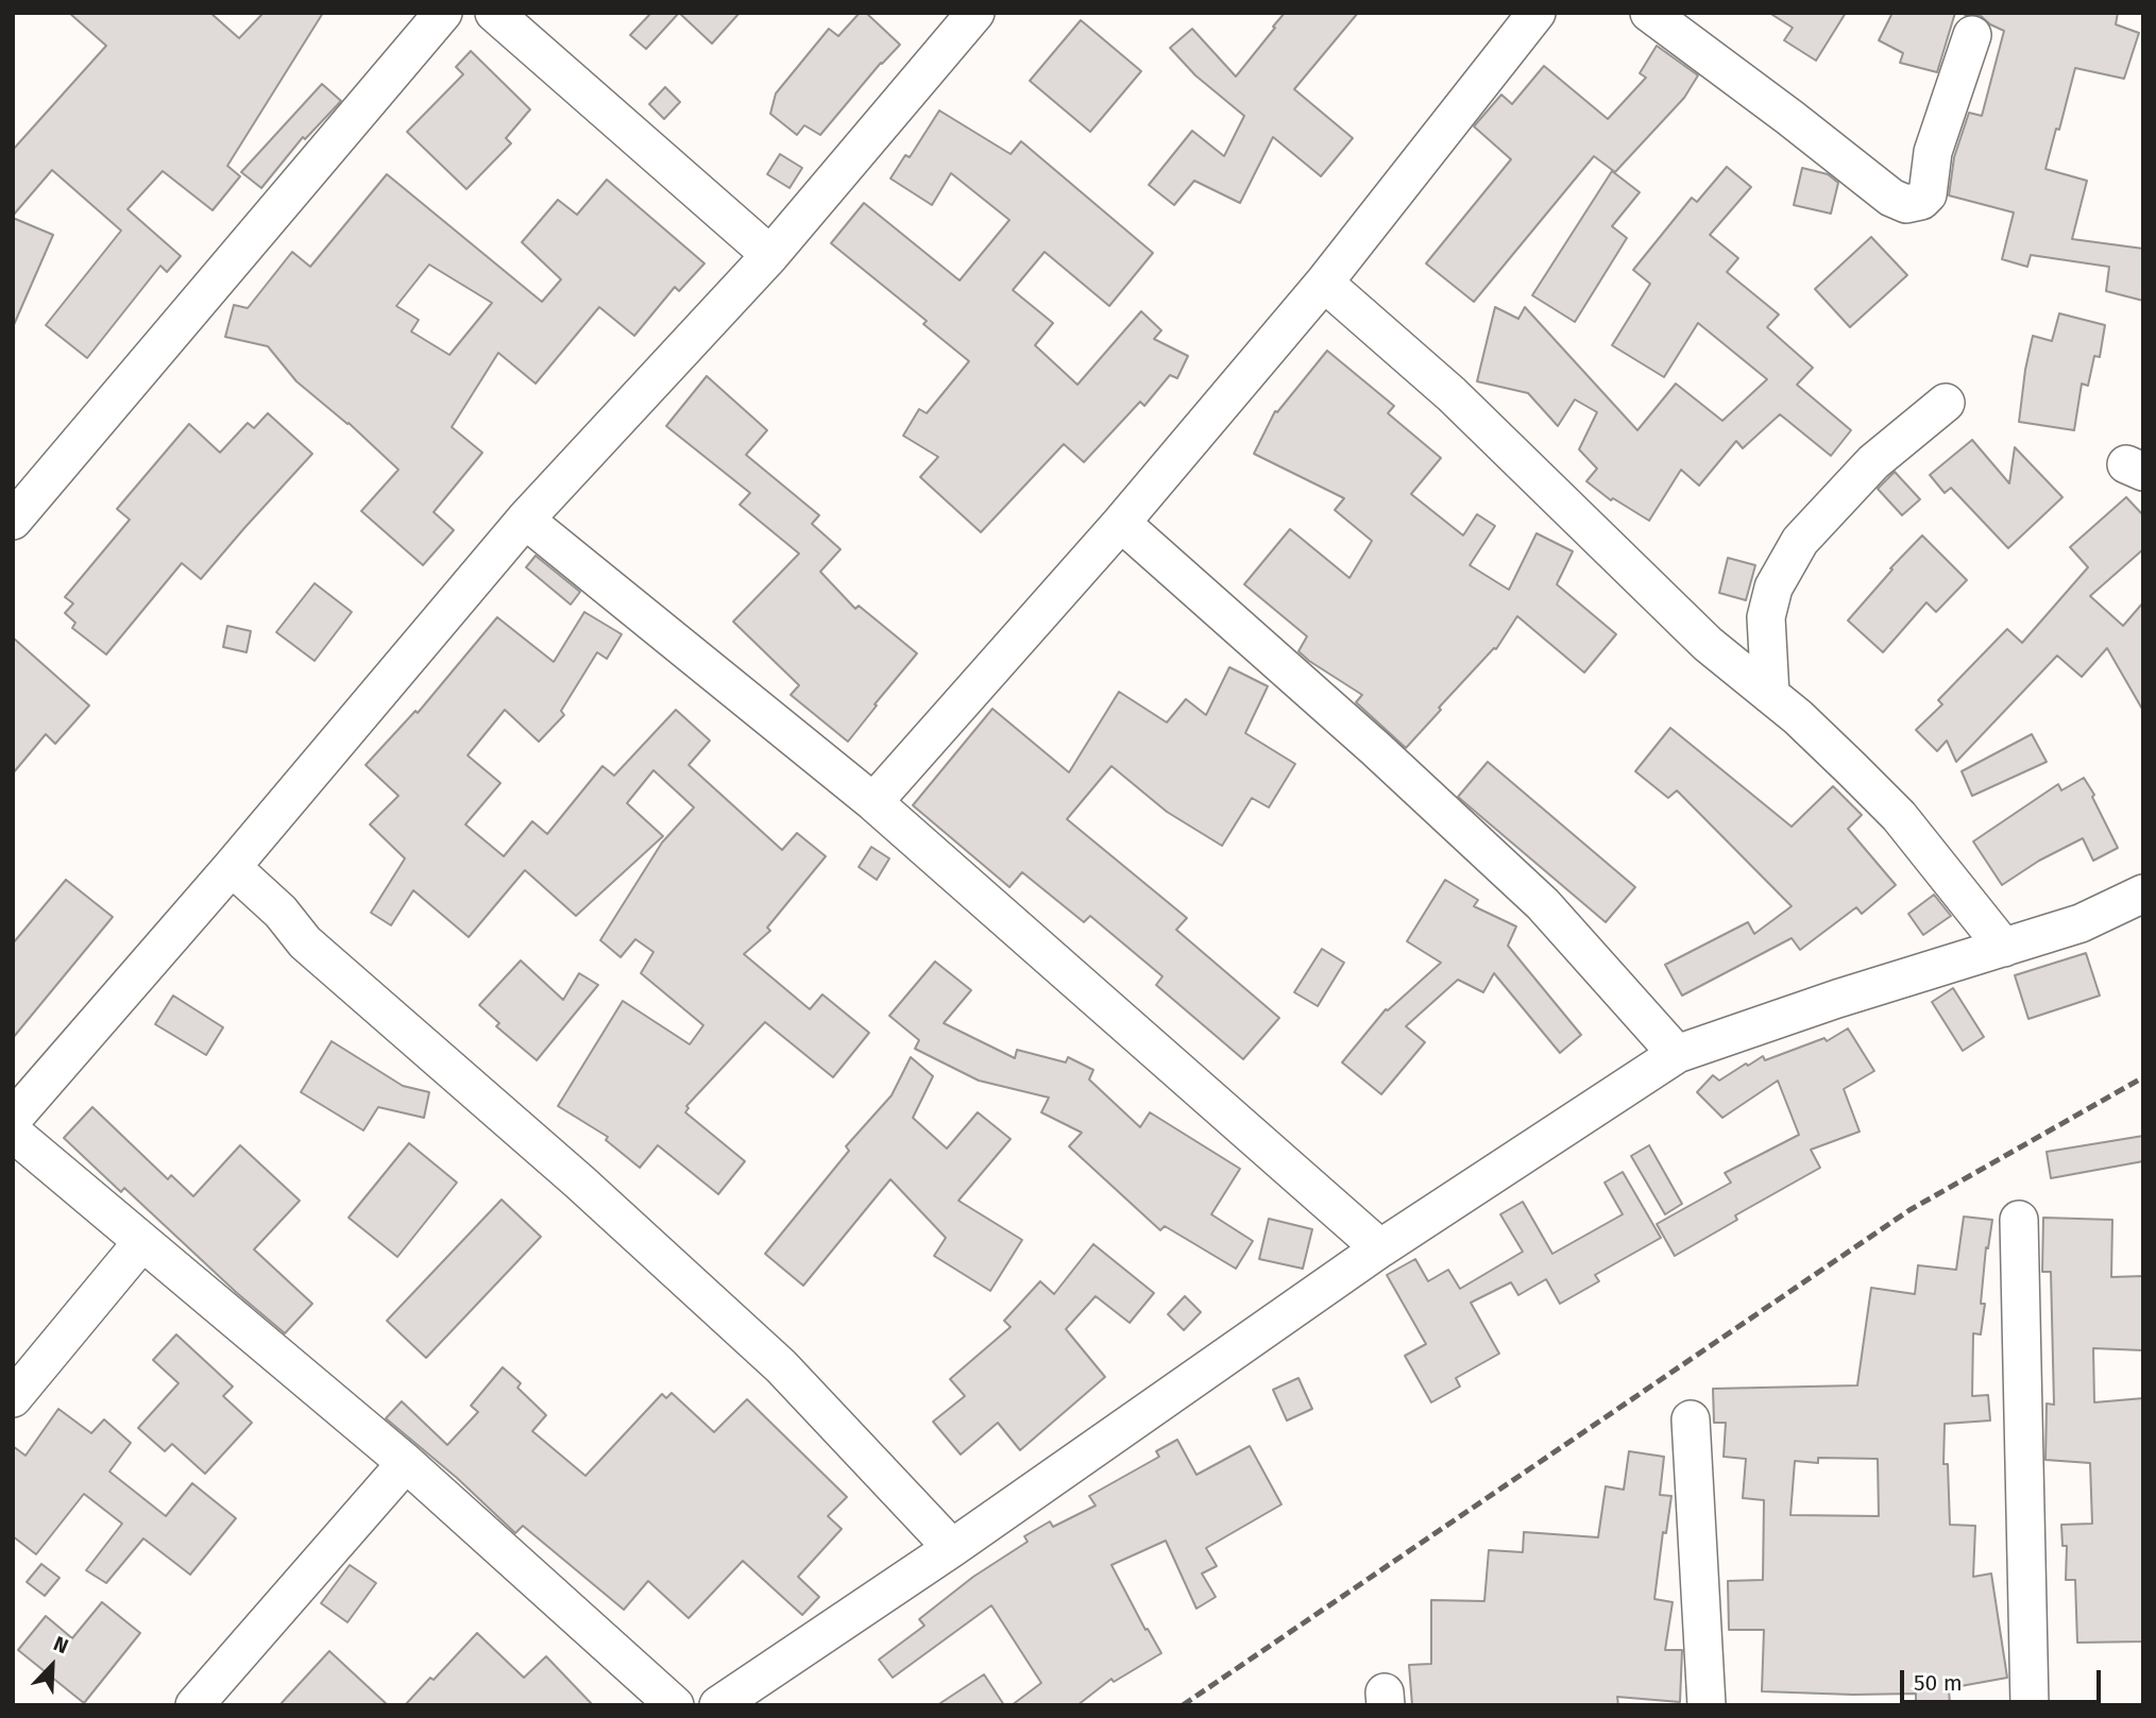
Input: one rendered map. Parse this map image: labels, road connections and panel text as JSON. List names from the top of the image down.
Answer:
{
  "scale_bar": "50 m",
  "north": "top right"
}
